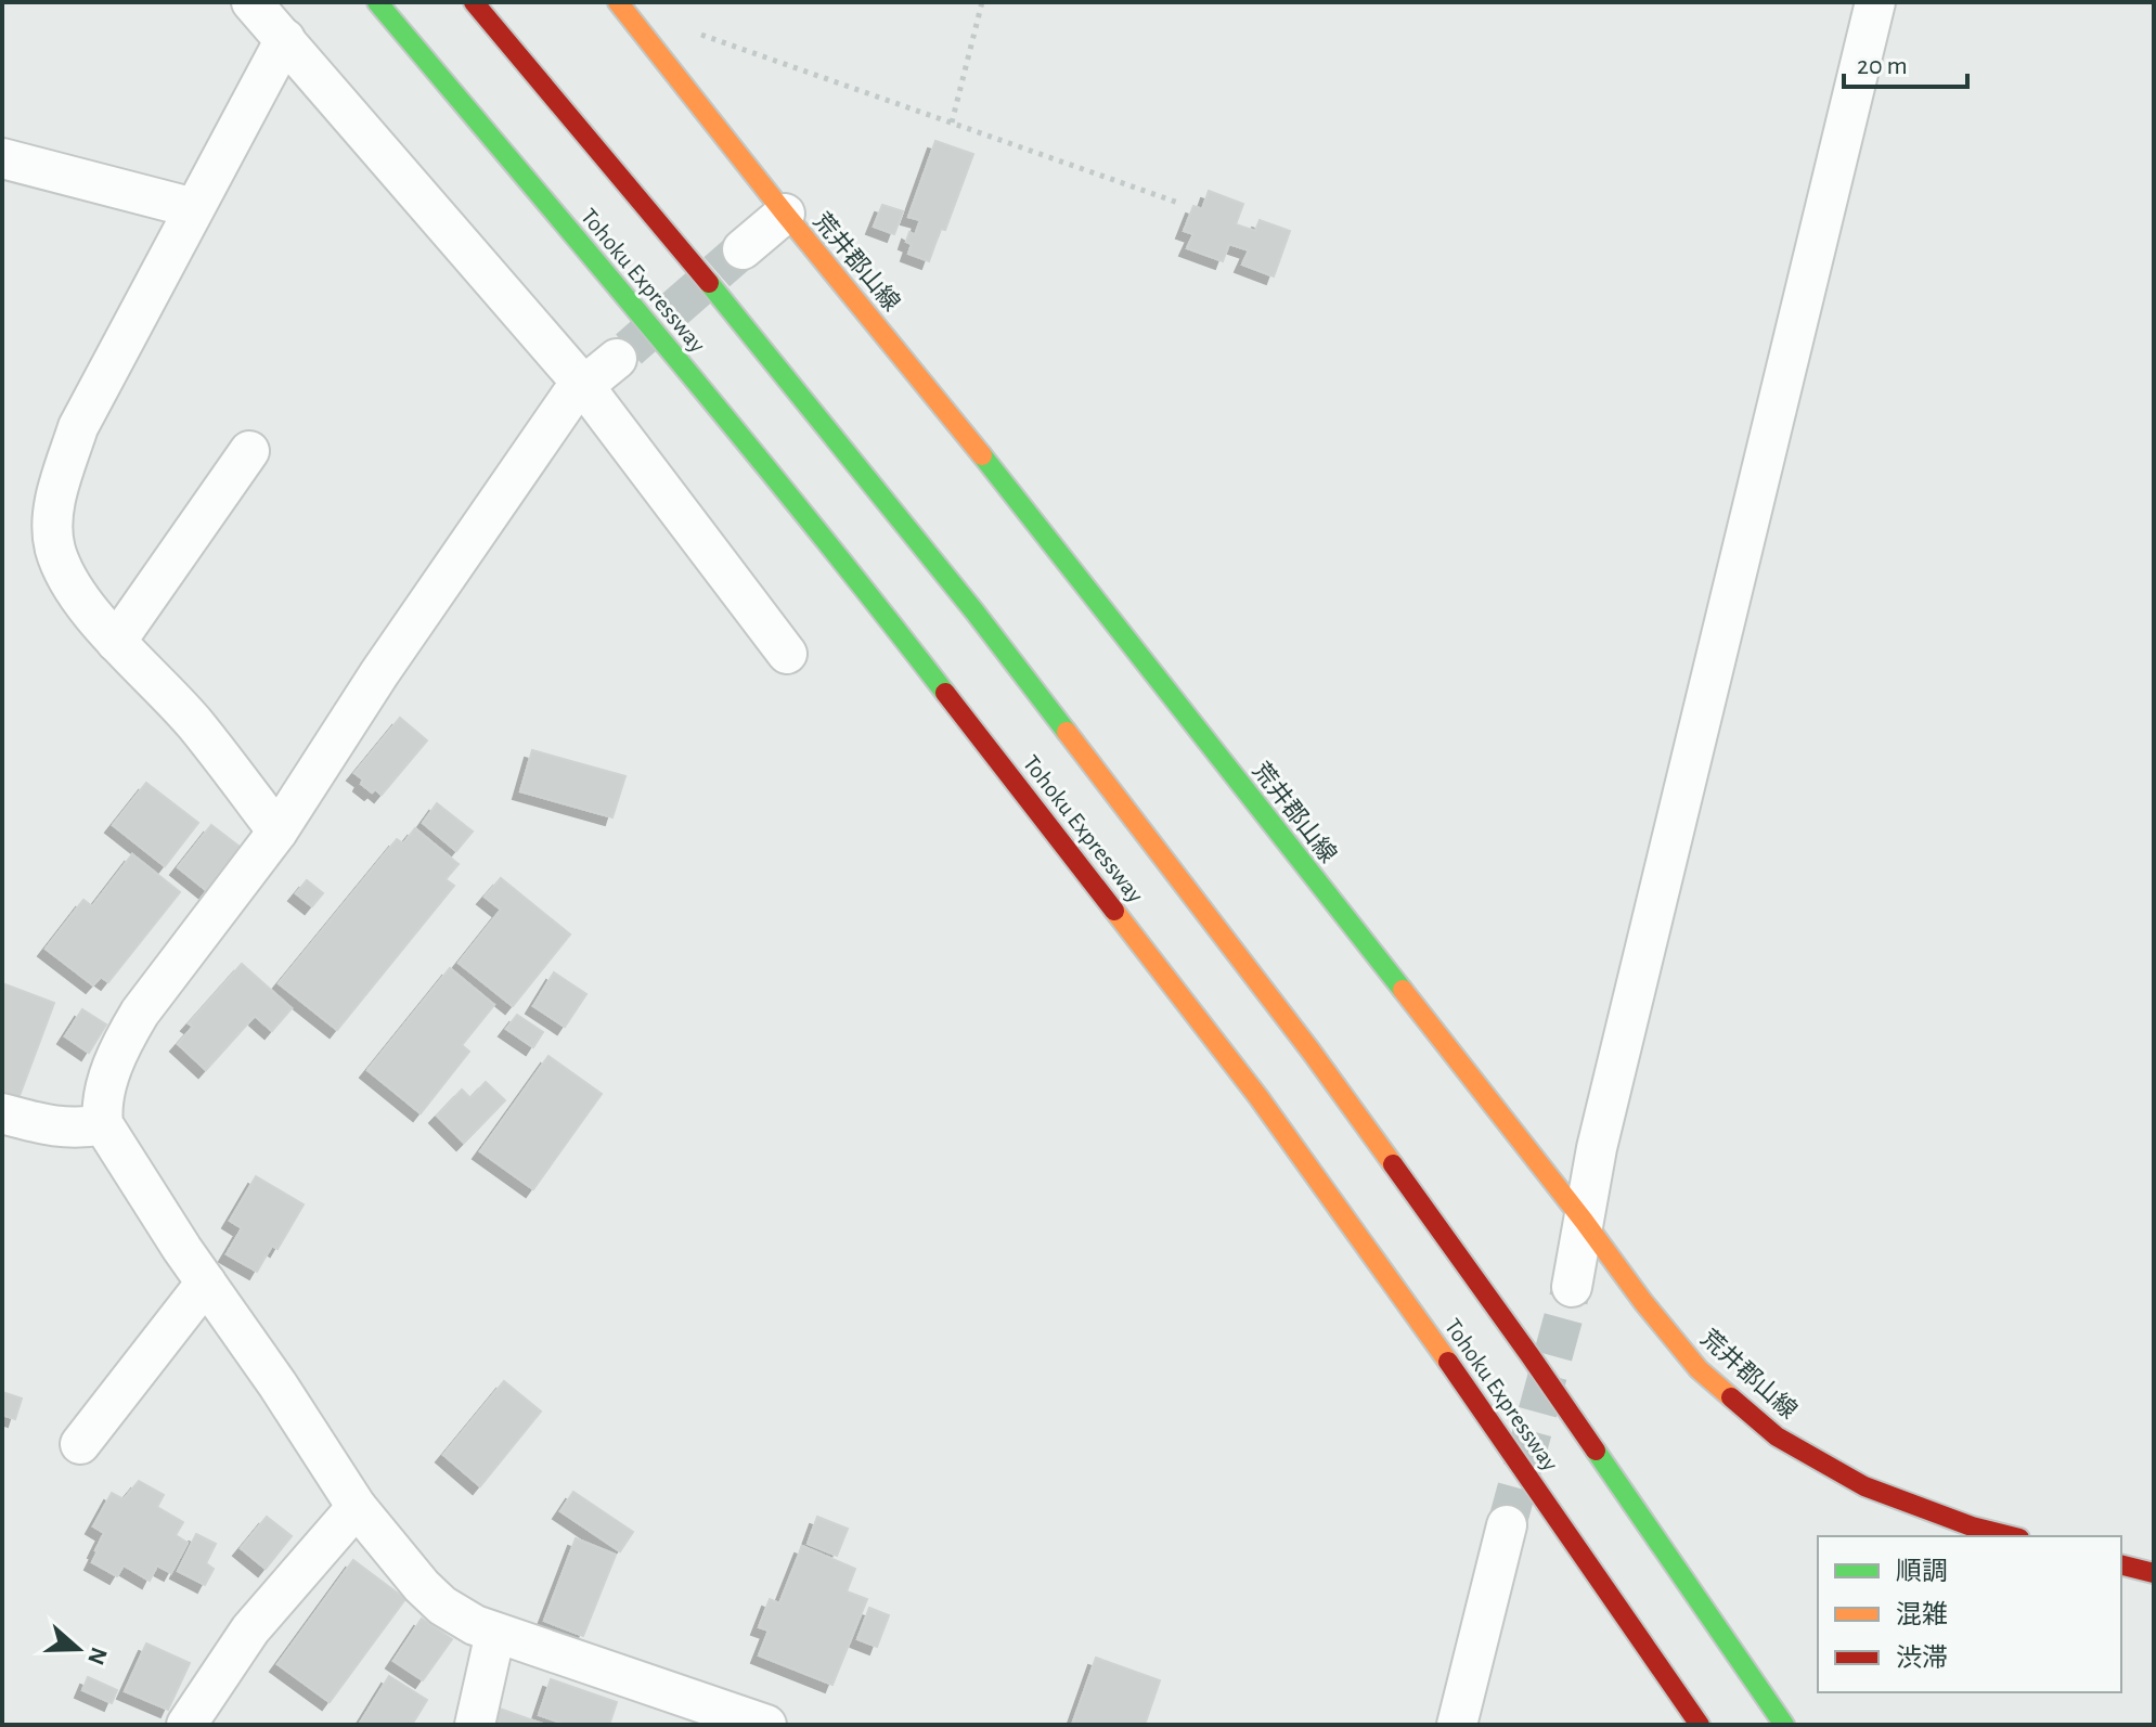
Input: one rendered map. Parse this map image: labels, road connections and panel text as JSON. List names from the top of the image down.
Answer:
{
  "streets": {
    "main road": ["荒井郡山線", "Tohoku Expressway"]
  },
  "legend": ["順調", "混雑", "渋滞"],
  "scale_bar": "20 m",
  "north": "right"
}
